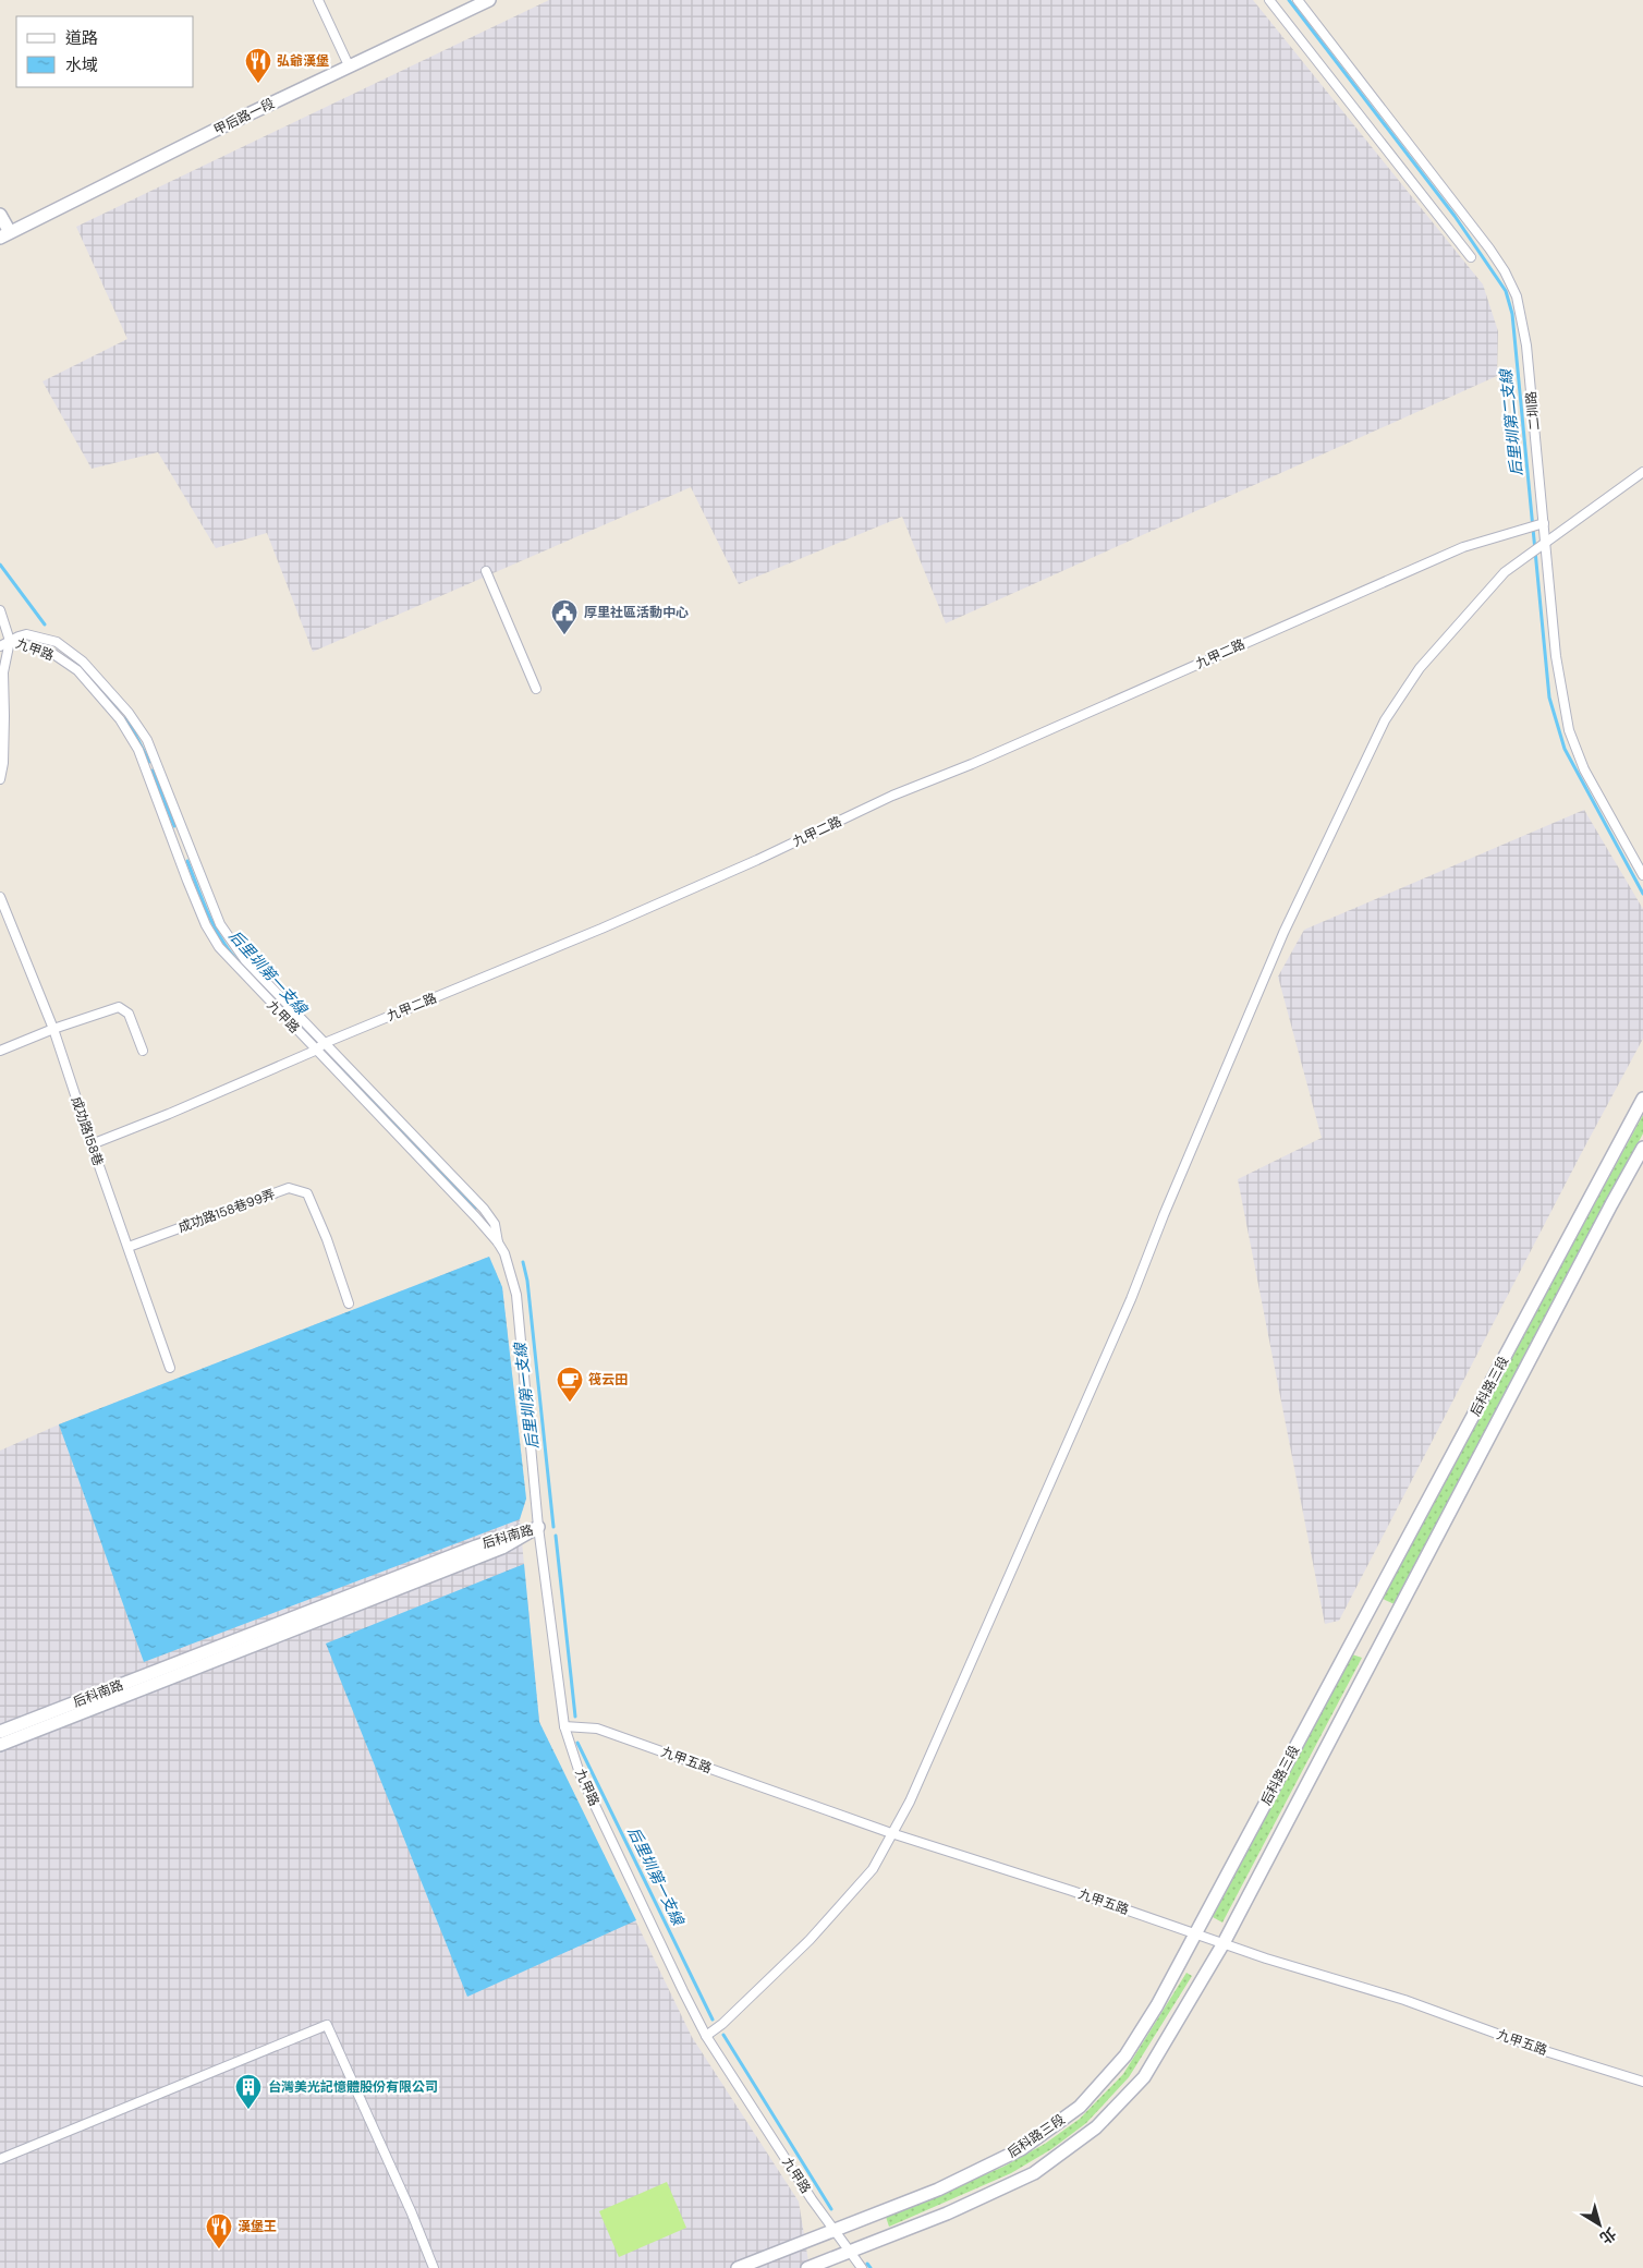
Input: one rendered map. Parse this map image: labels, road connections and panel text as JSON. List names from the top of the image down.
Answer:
{
  "streets": {
    "street": [
      "甲后路一段",
      "二圳路",
      "九甲路",
      "九甲二路",
      "成功路158巷",
      "成功路158巷99弄",
      "后科路三段",
      "后科南路",
      "九甲五路"
    ]
  },
  "crossings": [
    ["二圳路", "九甲二路"],
    ["九甲路", "九甲二路"],
    ["九甲路", "后科路三段"],
    ["九甲路", "后科南路"],
    ["九甲路", "九甲五路"],
    ["九甲二路", "成功路158巷"],
    ["成功路158巷", "成功路158巷99弄"],
    ["后科路三段", "九甲五路"]
  ],
  "water": ["后里圳第二支線", "后里圳第一支線"],
  "places": {
    "restaurant": ["弘爺漢堡", "漢堡王"],
    "public building": ["厚里社區活動中心"],
    "cafe": ["筏云田"],
    "building": ["台灣美光記憶體股份有限公司"]
  },
  "legend": ["道路", "水域"],
  "north": "bottom right"
}
